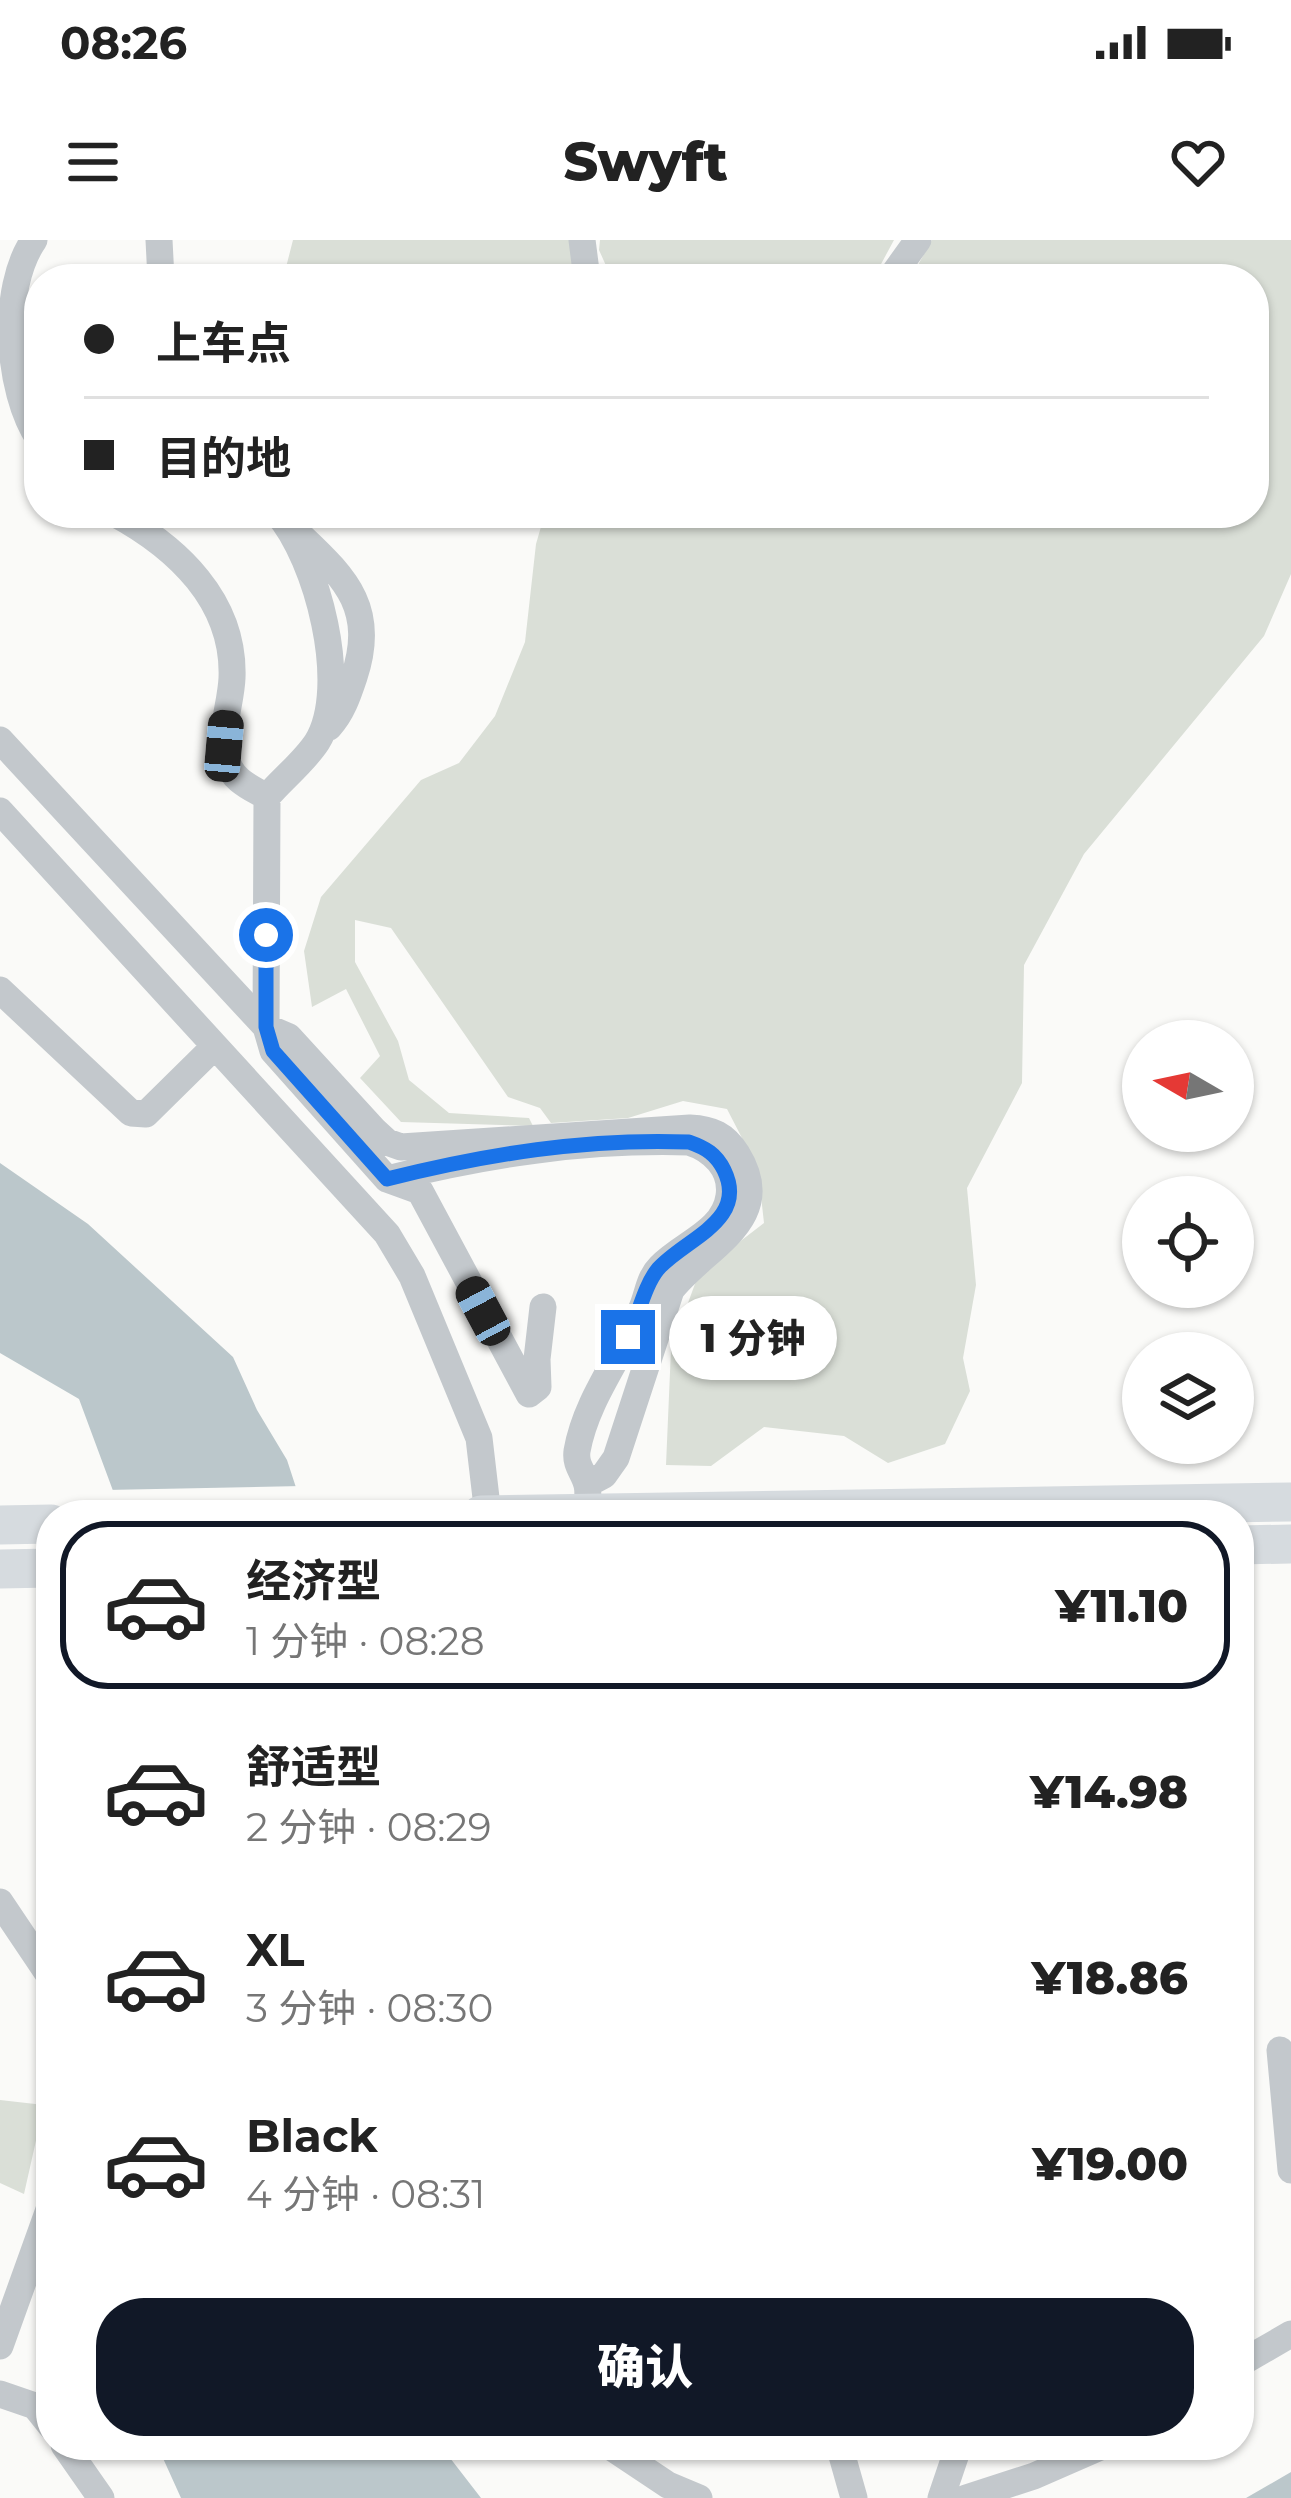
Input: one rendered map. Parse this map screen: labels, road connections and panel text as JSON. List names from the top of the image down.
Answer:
{
  "north": "left",
  "page": {
    "status": "08:26",
    "header": "Swyft",
    "banner": ["上车点", "目的地"],
    "bubble": "1 分钟",
    "list": [
      {
        "name": "经济型",
        "note": "1 分钟 · 08:28",
        "value": "¥11.10"
      },
      {
        "name": "舒适型",
        "note": "2 分钟 · 08:29",
        "value": "¥14.98"
      },
      {
        "name": "XL",
        "note": "3 分钟 · 08:30",
        "value": "¥18.86"
      },
      {
        "name": "Black",
        "note": "4 分钟 · 08:31",
        "value": "¥19.00"
      }
    ],
    "buttons": "确认"
  }
}
